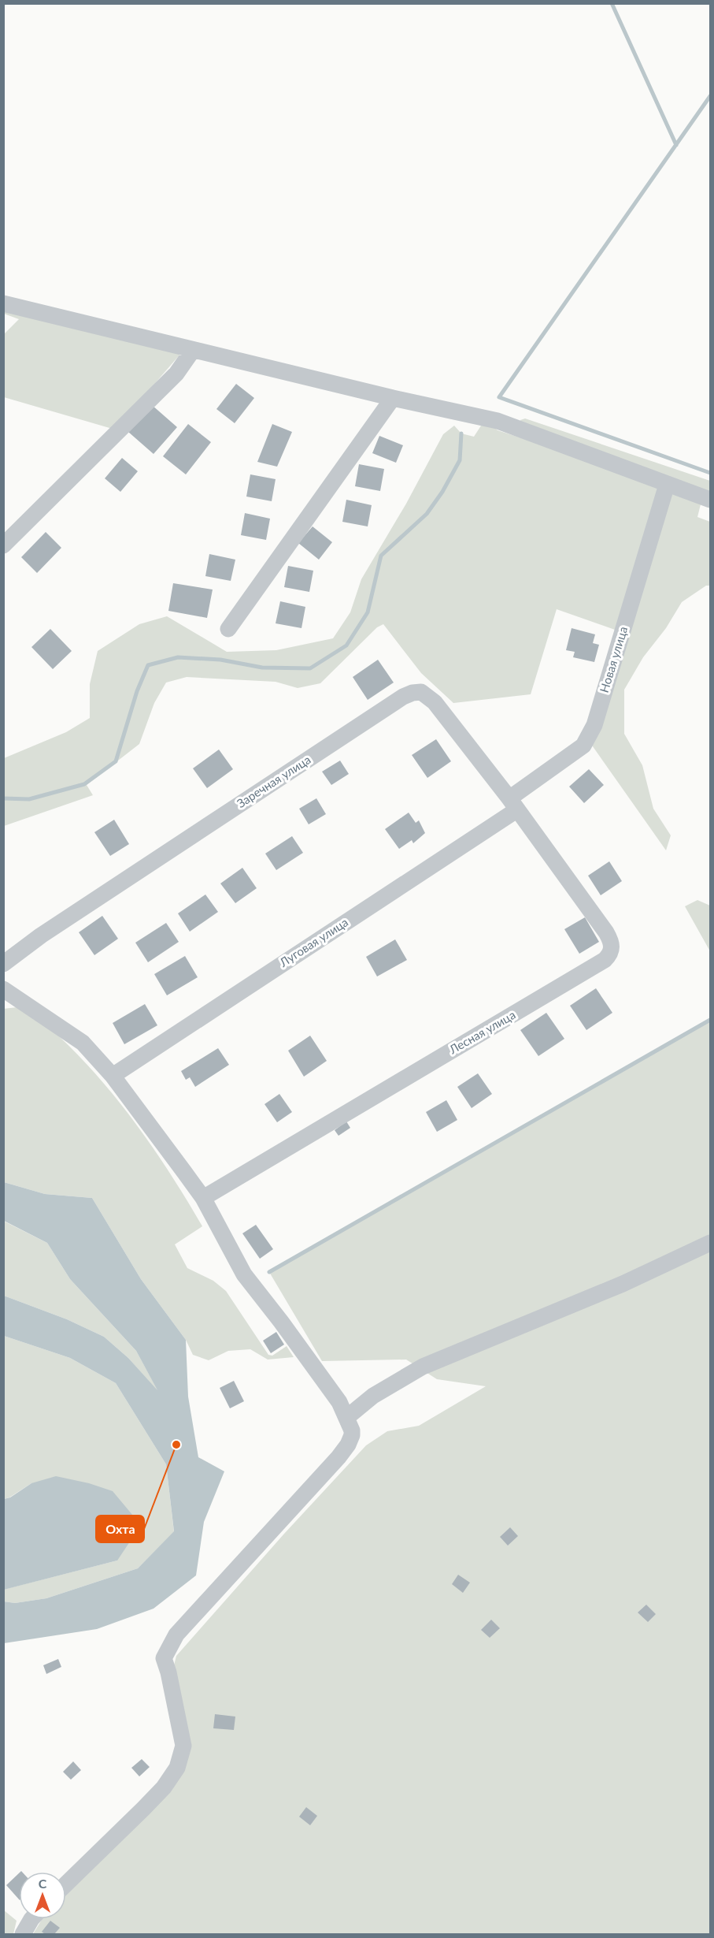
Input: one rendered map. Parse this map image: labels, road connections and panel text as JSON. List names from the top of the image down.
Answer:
{
  "streets": {
    "street": [
      "Новая улица",
      "Заречная улица",
      "Луговая улица",
      "Лесная улица"
    ]
  },
  "crossings": [
    ["Новая улица", "Заречная улица"],
    ["Новая улица", "Луговая улица"],
    ["Новая улица", "Лесная улица"],
    ["Заречная улица", "Луговая улица"],
    ["Заречная улица", "Лесная улица"],
    ["Луговая улица", "Лесная улица"]
  ],
  "places": ["Охта"],
  "north": "top"
}
